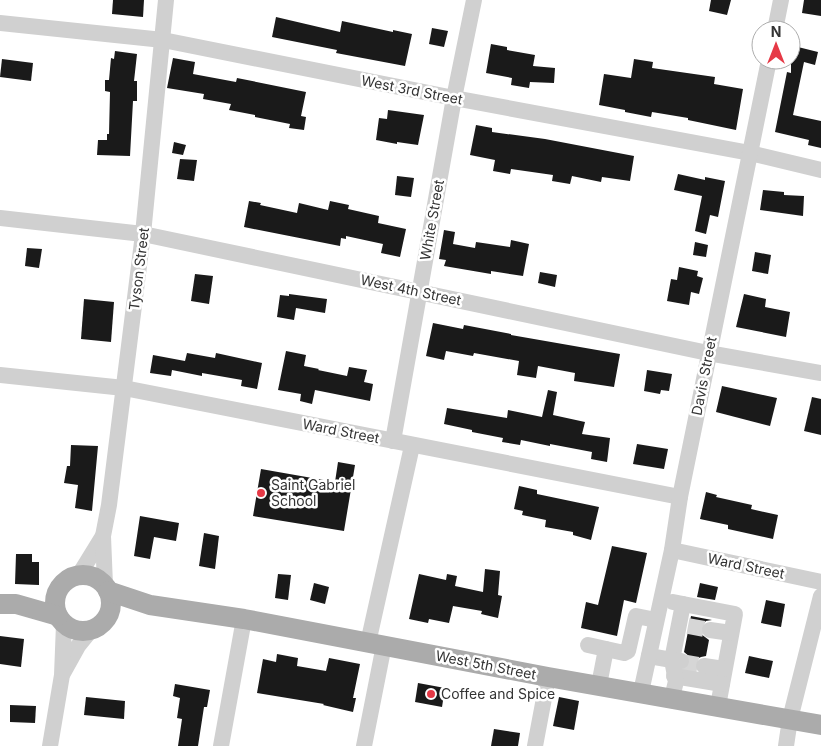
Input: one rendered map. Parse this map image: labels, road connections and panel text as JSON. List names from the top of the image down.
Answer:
{
  "streets": {
    "main road": ["West 5th Street"],
    "street": [
      "West 3rd Street",
      "White Street",
      "Tyson Street",
      "West 4th Street",
      "Davis Street",
      "Ward Street"
    ]
  },
  "crossings": [
    ["West 3rd Street", "White Street"],
    ["West 3rd Street", "Tyson Street"],
    ["West 3rd Street", "Davis Street"],
    ["White Street", "West 4th Street"],
    ["White Street", "Ward Street"],
    ["Tyson Street", "West 4th Street"],
    ["Tyson Street", "Ward Street"],
    ["Tyson Street", "West 5th Street"],
    ["West 4th Street", "Davis Street"],
    ["Davis Street", "Ward Street"],
    ["Davis Street", "West 5th Street"]
  ],
  "places": ["Saint Gabriel School", "Coffee and Spice"],
  "north": "top"
}
